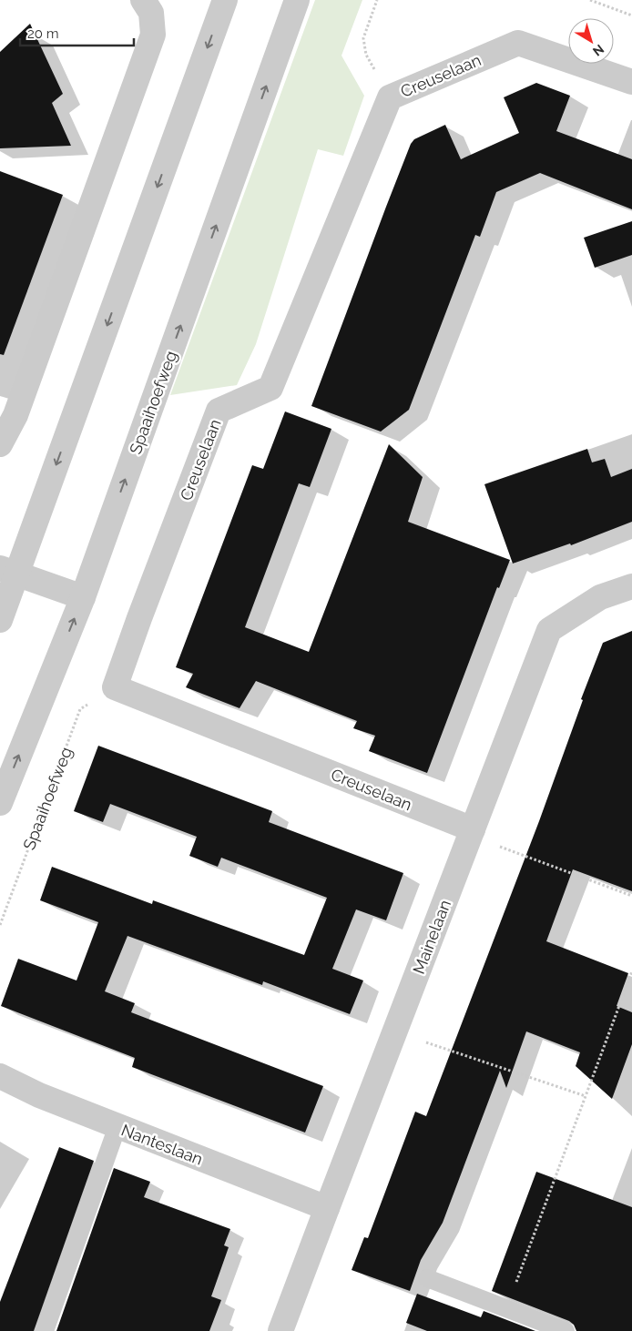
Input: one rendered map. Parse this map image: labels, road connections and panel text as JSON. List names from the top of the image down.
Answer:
{
  "streets": {
    "street": [
      "Creuselaan",
      "Spaaihoefweg",
      "Mainelaan",
      "Nanteslaan"
    ]
  },
  "crossings": [
    ["Creuselaan", "Spaaihoefweg"],
    ["Creuselaan", "Mainelaan"],
    ["Mainelaan", "Nanteslaan"]
  ],
  "scale_bar": "20 m",
  "north": "bottom right"
}
